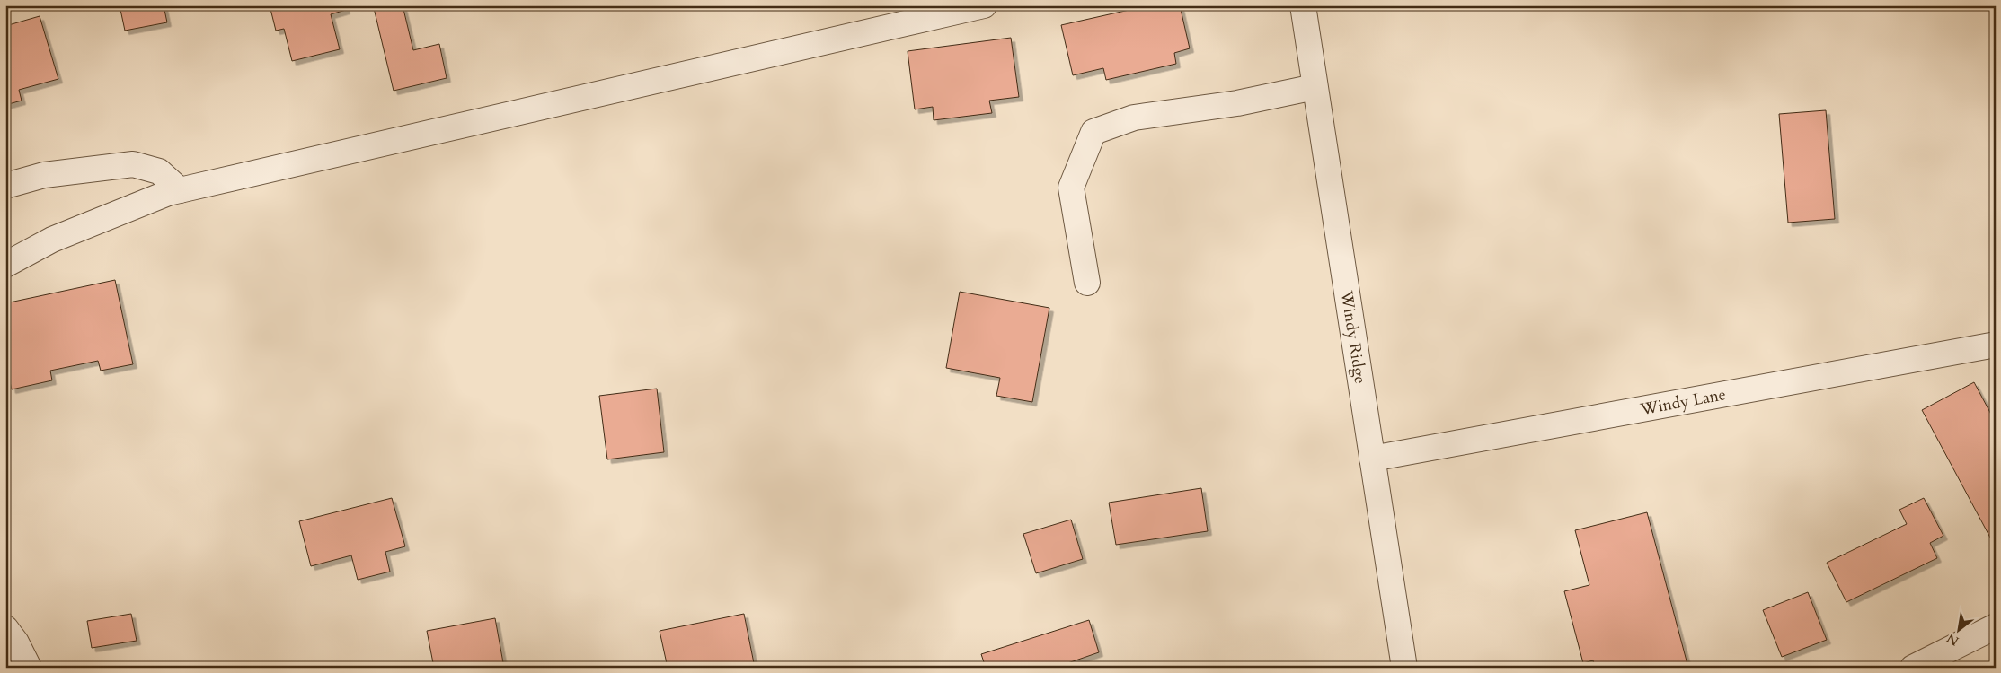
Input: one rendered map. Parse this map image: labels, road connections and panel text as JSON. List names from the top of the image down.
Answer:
{
  "streets": {
    "street": ["Windy Ridge", "Windy Lane"]
  },
  "crossings": [
    ["Windy Ridge", "Windy Lane"]
  ],
  "north": "bottom left"
}
